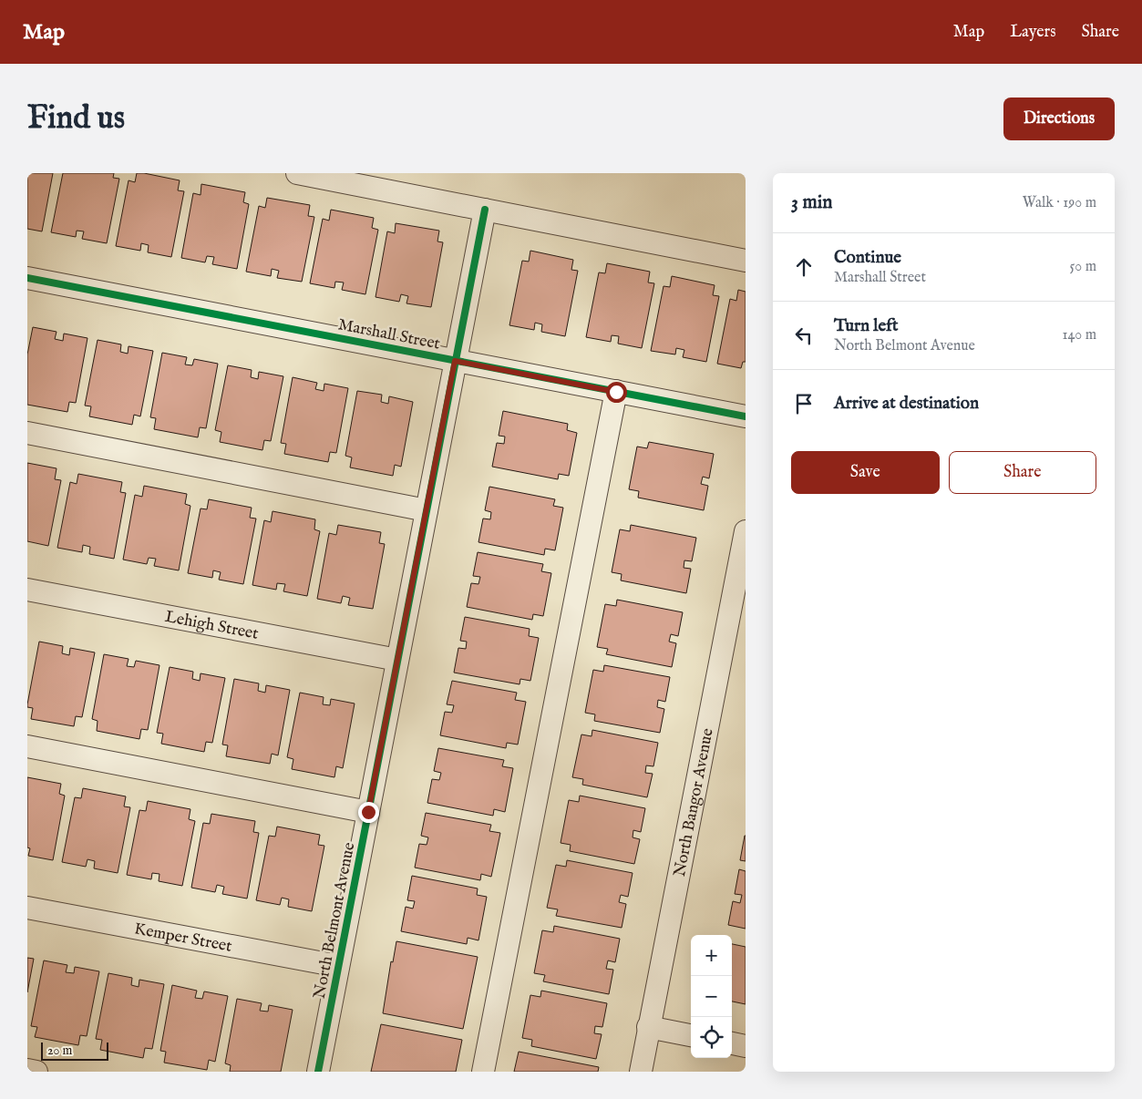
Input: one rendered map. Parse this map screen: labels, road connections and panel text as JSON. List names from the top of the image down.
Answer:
{
  "streets": {
    "street": [
      "Marshall Street",
      "Lehigh Street",
      "North Bangor Avenue",
      "North Belmont Avenue",
      "Kemper Street"
    ]
  },
  "crossings": [
    ["Marshall Street", "North Belmont Avenue"],
    ["Lehigh Street", "North Belmont Avenue"],
    ["North Belmont Avenue", "Kemper Street"]
  ],
  "scale_bar": "20 m",
  "page": {
    "header": "Map",
    "nav": ["Map", "Layers", "Share"],
    "buttons": [
      "Directions",
      ["Save", "Share"]
    ],
    "title": "Find us",
    "heading": ["3 min", "Walk · 190 m"],
    "list": [
      ["Continue", "Marshall Street", "50 m"],
      ["Turn left", "North Belmont Avenue", "140 m"],
      "Arrive at destination"
    ],
    "map_buttons": ["+", "−"],
    "scale": "20 m"
  }
}
